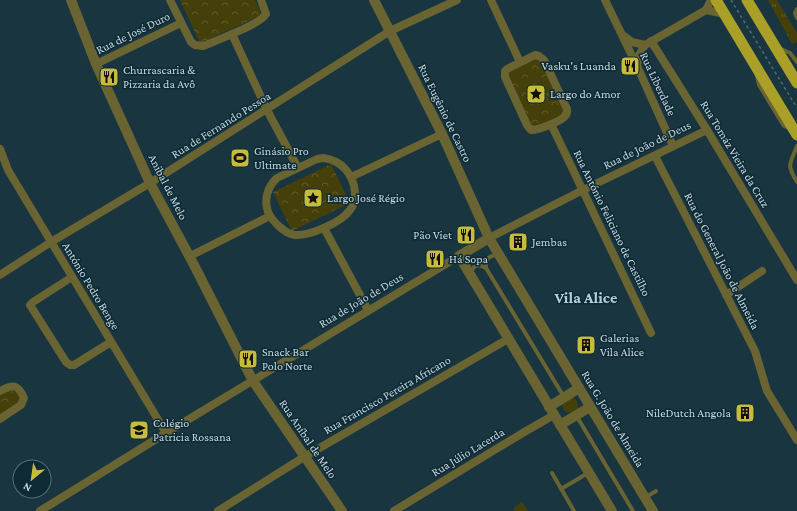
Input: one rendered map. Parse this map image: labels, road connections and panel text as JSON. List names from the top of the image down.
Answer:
{
  "streets": {
    "street": [
      "Rua de José Duro",
      "Rua Liberdade",
      "Rua Eugênio de Castro",
      "Rua de Fernando Pessoa",
      "Rua de João de Deus",
      "Rua Tomáz Vieira da Cruz",
      "Anibal de Melo",
      "Rua António Feliciano de Castilho",
      "Rua do General João de Almeida",
      "António Pedro Benge",
      "Rua Francisco Pereira Africano",
      "Rua G. João de Almeida",
      "Rua Aníbal de Melo",
      "Rua Júlio Lacerda"
    ]
  },
  "crossings": [
    ["Rua de José Duro", "Anibal de Melo"],
    ["Rua Liberdade", "Rua de João de Deus"],
    ["Rua Eugênio de Castro", "Rua de Fernando Pessoa"],
    ["Rua Eugênio de Castro", "Rua de João de Deus"],
    ["Rua Eugênio de Castro", "Rua G. João de Almeida"],
    ["Rua de Fernando Pessoa", "Anibal de Melo"],
    ["Rua de Fernando Pessoa", "António Pedro Benge"],
    ["Rua de João de Deus", "Rua Tomáz Vieira da Cruz"],
    ["Rua de João de Deus", "Anibal de Melo"],
    ["Rua de João de Deus", "Rua António Feliciano de Castilho"],
    ["Rua de João de Deus", "Rua do General João de Almeida"],
    ["Rua de João de Deus", "António Pedro Benge"],
    ["Rua de João de Deus", "Rua G. João de Almeida"],
    ["Rua de João de Deus", "Rua Aníbal de Melo"],
    ["Anibal de Melo", "Rua Aníbal de Melo"],
    ["Rua Francisco Pereira Africano", "Rua Aníbal de Melo"]
  ],
  "districts": ["Vila Alice"],
  "places": {
    "restaurant": [
      "Vasku's Luanda",
      "Churrascaria & Pizzaria da Avô",
      "Pão Viet",
      "Há Sopa",
      "Snack Bar Polo Norte"
    ],
    "place": ["Largo do Amor", "Largo José Régio"],
    "sports": ["Ginásio Pro Ultimate"],
    "building": ["Jembas", "Galerias Vila Alice", "NileDutch Angola"],
    "school or university": ["Colégio Patricia Rossana"]
  },
  "north": "bottom left"
}
